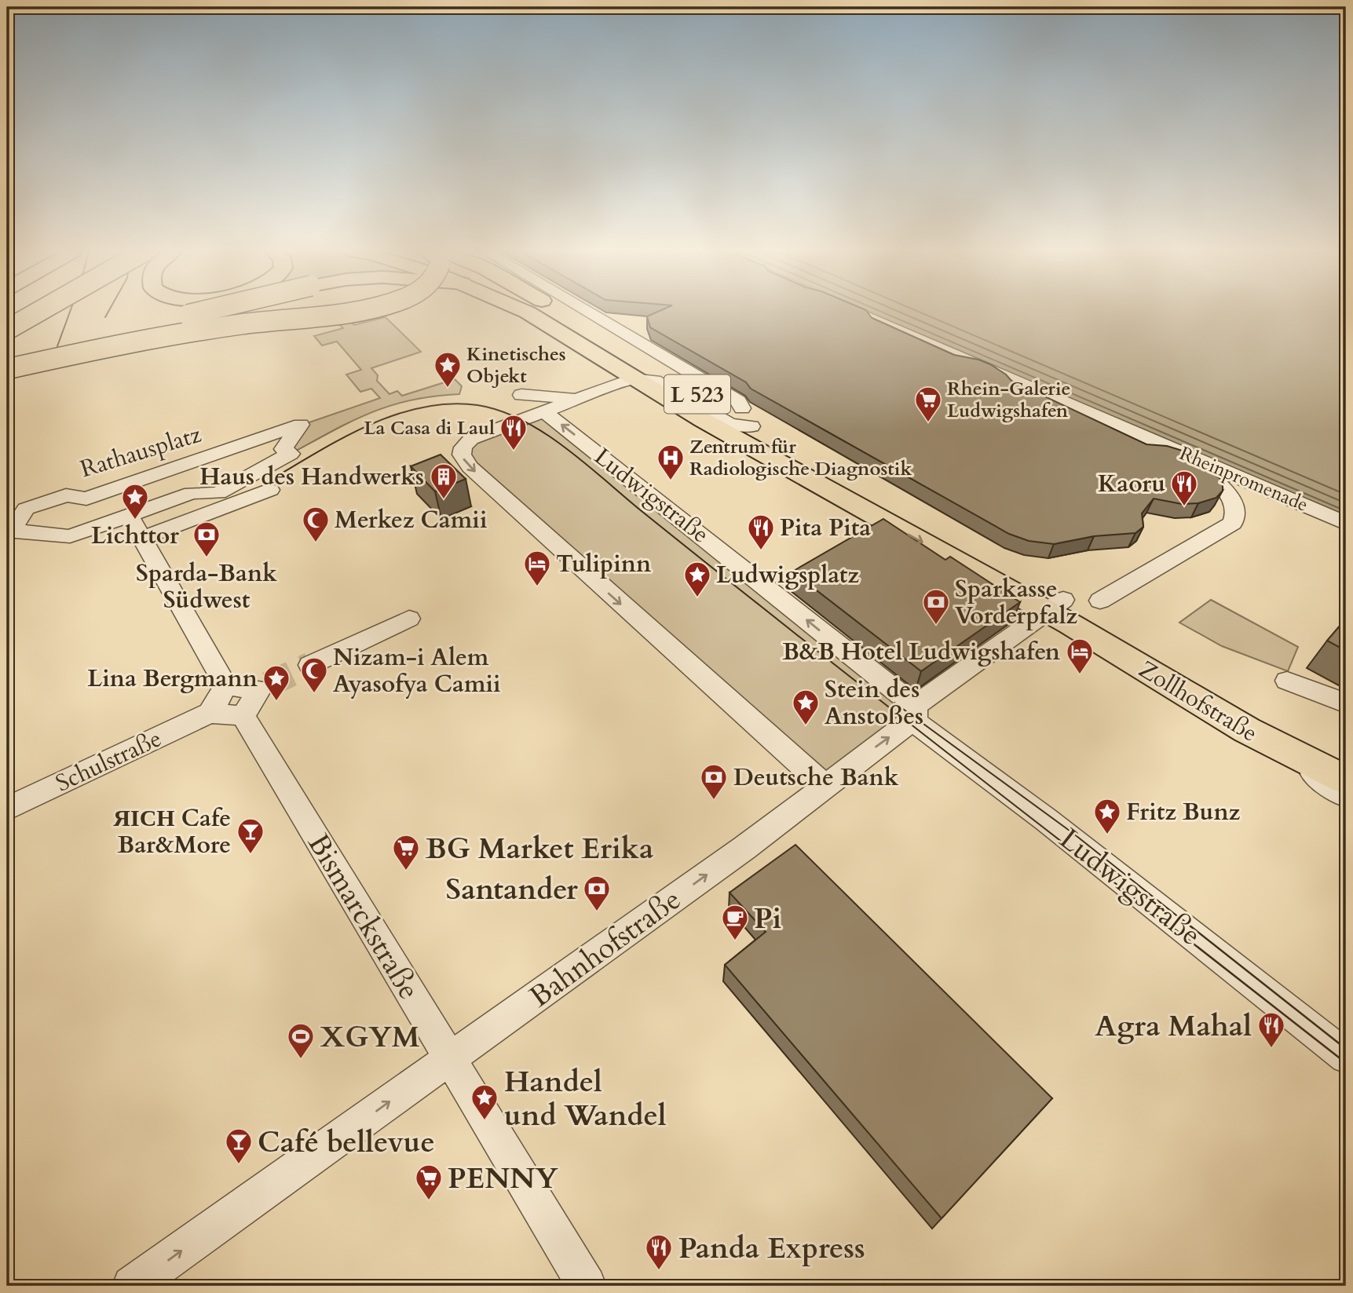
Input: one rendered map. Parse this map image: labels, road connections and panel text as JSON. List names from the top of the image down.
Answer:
{
  "streets": {
    "main road": ["L 523", "Zollhofstraße"],
    "street": [
      "Rathausplatz",
      "Rheinpromenade",
      "Ludwigstraße",
      "Schulstraße",
      "Bismarckstraße",
      "Bahnhofstraße"
    ]
  },
  "crossings": [
    ["L 523", "Zollhofstraße"],
    ["L 523", "Bahnhofstraße"],
    ["Ludwigstraße", "Bahnhofstraße"],
    ["Zollhofstraße", "Bahnhofstraße"],
    ["Bismarckstraße", "Bahnhofstraße"]
  ],
  "one_way": ["Bahnhofstraße"],
  "places": {
    "place": [
      "Kinetisches Objekt",
      "Lichttor",
      "Ludwigsplatz",
      "Lina Bergmann",
      "Stein des Anstoßes",
      "Fritz Bunz",
      "Handel und Wandel"
    ],
    "supermarket": ["Rhein-Galerie Ludwigshafen", "BG Market Erika", "PENNY"],
    "restaurant": [
      "La Casa di Laul",
      "Kaoru",
      "Pita Pita",
      "Agra Mahal",
      "Panda Express"
    ],
    "hospital": ["Zentrum für Radiologische Diagnostik"],
    "building": ["Haus des Handwerks"],
    "mosque": ["Merkez Camii", "Nizam-i Alem Ayasofya Camii"],
    "bank": [
      "Sparda-Bank Südwest",
      "Sparkasse Vorderpfalz",
      "Deutsche Bank",
      "Santander"
    ],
    "hotel": ["Tulipinn", "B&B Hotel Ludwigshafen"],
    "bar": ["ЯІСН Cafe Bar&More", "Café bellevue"],
    "cafe": ["Pi"],
    "sports": ["XGYM"]
  }
}
